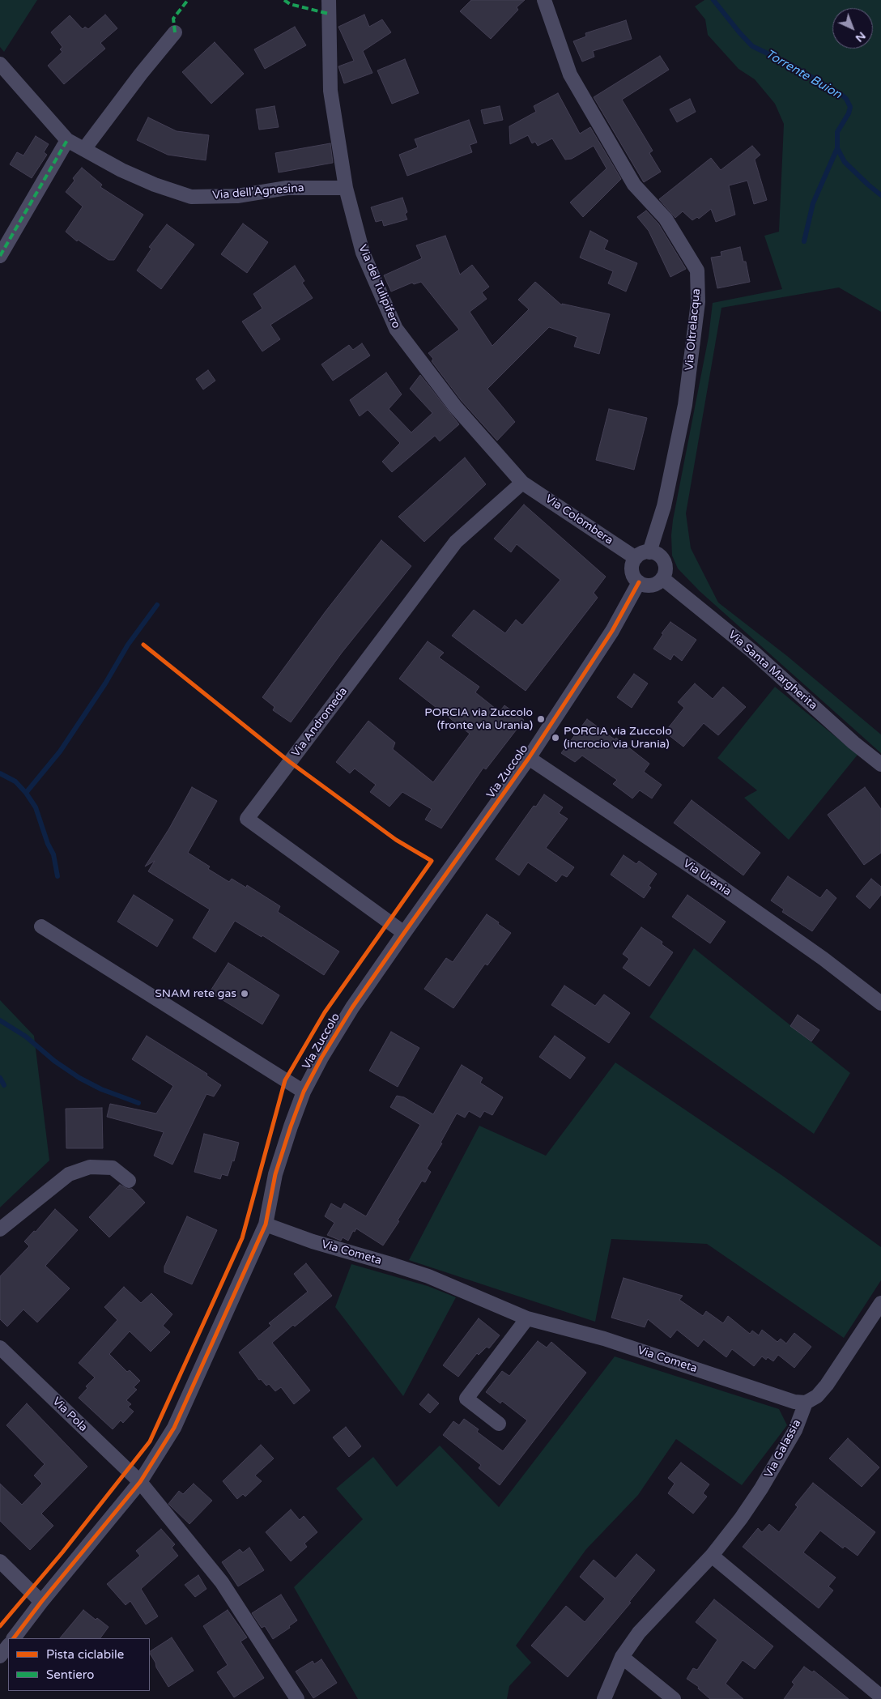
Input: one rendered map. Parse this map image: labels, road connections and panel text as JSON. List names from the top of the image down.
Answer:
{
  "streets": {
    "street": [
      "Via dell'Agnesina",
      "Via del Tulipifero",
      "Via Oltrelacqua",
      "Via Colombera",
      "Via Santa Margherita",
      "Via Andromeda",
      "Via Zuccolo",
      "Via Urania",
      "Via Cometa",
      "Via Pola",
      "Via Galassia"
    ]
  },
  "crossings": [
    ["Via dell'Agnesina", "Via del Tulipifero"],
    ["Via del Tulipifero", "Via Colombera"],
    ["Via del Tulipifero", "Via Andromeda"],
    ["Via Oltrelacqua", "Via Colombera"],
    ["Via Oltrelacqua", "Via Santa Margherita"],
    ["Via Oltrelacqua", "Via Zuccolo"],
    ["Via Colombera", "Via Santa Margherita"],
    ["Via Colombera", "Via Andromeda"],
    ["Via Colombera", "Via Zuccolo"],
    ["Via Santa Margherita", "Via Zuccolo"],
    ["Via Andromeda", "Via Zuccolo"],
    ["Via Zuccolo", "Via Urania"],
    ["Via Zuccolo", "Via Cometa"],
    ["Via Zuccolo", "Via Pola"],
    ["Via Cometa", "Via Galassia"]
  ],
  "water": ["Torrente Buion"],
  "places": ["PORCIA via Zuccolo (fronte via Urania)", "PORCIA via Zuccolo (incrocio via Urania)", "SNAM rete gas"],
  "legend": ["Pista ciclabile", "Sentiero"],
  "north": "bottom right"
}
